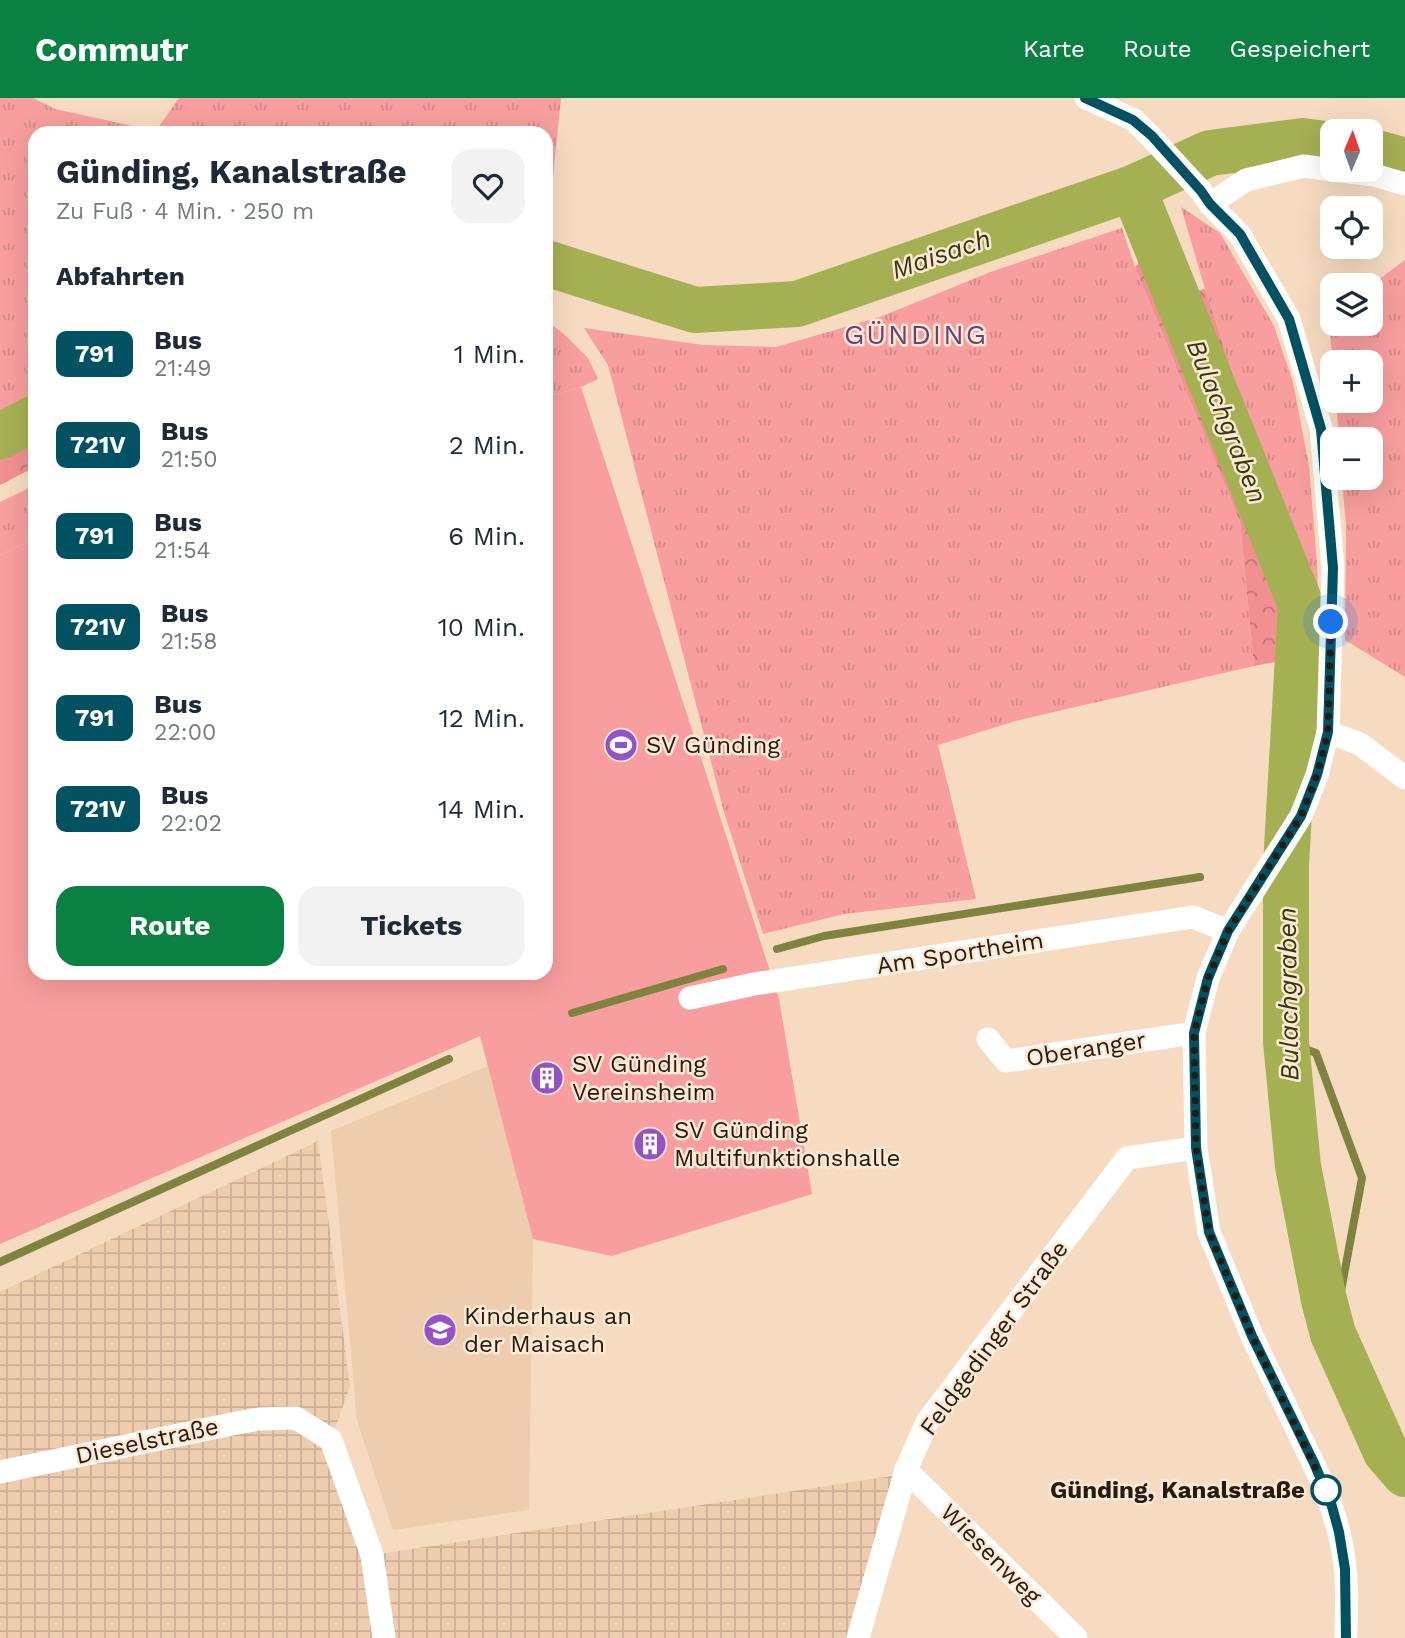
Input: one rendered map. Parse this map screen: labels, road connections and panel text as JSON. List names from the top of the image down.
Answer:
{
  "streets": {
    "street": [
      "Am Sportheim",
      "Oberanger",
      "Feldgedinger Straße",
      "Dieselstraße",
      "Wiesenweg"
    ]
  },
  "crossings": [
    ["Feldgedinger Straße", "Wiesenweg"]
  ],
  "districts": ["GÜNDING"],
  "water": ["Maisach", "Bulachgraben"],
  "places": {
    "sports": ["SV Günding"],
    "building": ["SV Günding Vereinsheim", "SV Günding Multifunktionshalle"],
    "school or university": ["Kinderhaus an der Maisach"],
    "other": ["Günding, Kanalstraße"]
  },
  "lines": ["bus line 791"],
  "north": "top",
  "page": {
    "header": "Commutr",
    "nav": ["Karte", "Route", "Gespeichert"],
    "map_buttons": ["+", "−"],
    "heading": [
      ["Günding, Kanalstraße", "Zu Fuß · 4 Min. · 250 m"],
      "Abfahrten"
    ],
    "list": [
      {
        "mark": "791",
        "name": "Bus",
        "note": "21:49",
        "value": "1 Min."
      },
      {
        "mark": "721V",
        "name": "Bus",
        "note": "21:50",
        "value": "2 Min."
      },
      {
        "mark": "791",
        "name": "Bus",
        "note": "21:54",
        "value": "6 Min."
      },
      {
        "mark": "721V",
        "name": "Bus",
        "note": "21:58",
        "value": "10 Min."
      },
      {
        "mark": "791",
        "name": "Bus",
        "note": "22:00",
        "value": "12 Min."
      },
      {
        "mark": "721V",
        "name": "Bus",
        "note": "22:02",
        "value": "14 Min."
      }
    ],
    "buttons": ["Route", "Tickets"]
  }
}
